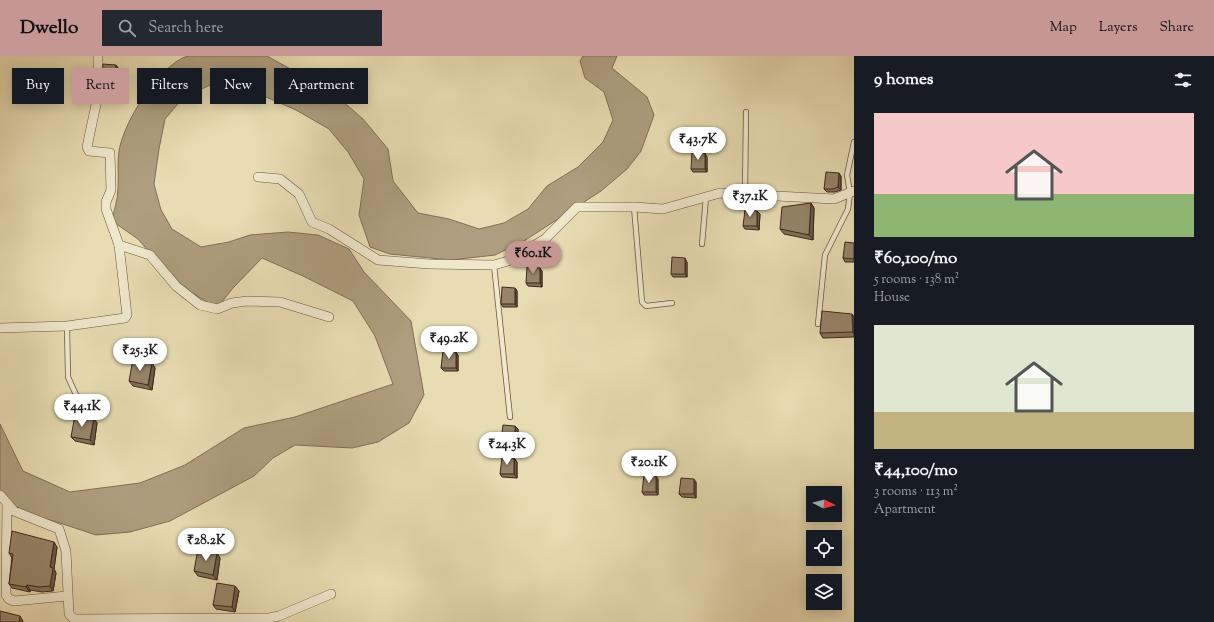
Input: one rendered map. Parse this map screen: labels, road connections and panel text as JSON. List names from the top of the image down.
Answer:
{
  "north": "right",
  "page": {
    "header": "Dwello",
    "search": "Search here",
    "nav": ["Map", "Layers", "Share"],
    "heading": "9 homes",
    "chip": [
      "Buy",
      "Rent",
      "Filters",
      "New",
      "Apartment"
    ],
    "list": [
      {
        "name": "₹60,100/mo",
        "note": "5 rooms · 138 m² · House"
      },
      {
        "name": "₹44,100/mo",
        "note": "3 rooms · 113 m² · Apartment"
      }
    ],
    "price": [
      "₹43.7K",
      "₹37.1K",
      "₹60.1K",
      "₹49.2K",
      "₹25.3K",
      "₹44.1K",
      "₹24.3K",
      "₹20.1K",
      "₹28.2K"
    ]
  }
}
